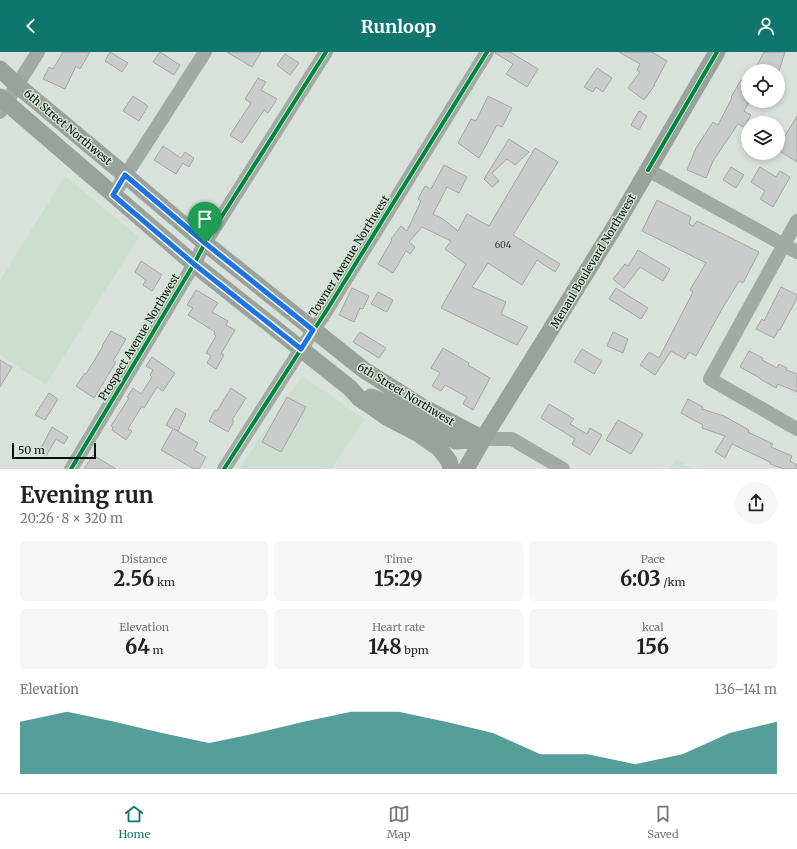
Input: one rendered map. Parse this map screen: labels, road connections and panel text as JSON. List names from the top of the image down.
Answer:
{
  "streets": {
    "main road": ["6th Street Northwest", "Menaul Boulevard Northwest"],
    "street": ["Towner Avenue Northwest", "Prospect Avenue Northwest"]
  },
  "crossings": [
    ["6th Street Northwest", "Towner Avenue Northwest"],
    ["6th Street Northwest", "Menaul Boulevard Northwest"],
    ["6th Street Northwest", "Prospect Avenue Northwest"]
  ],
  "house_numbers": ["604"],
  "scale_bar": "50 m",
  "page": {
    "header": "Runloop",
    "scale": "50 m",
    "heading": ["Evening run", "20:26 · 8 × 320 m"],
    "stats": [
      ["Distance", "2.56 km"],
      ["Time", "15:29"],
      ["Pace", "6:03 /km"],
      ["Elevation", "64 m"],
      ["Heart rate", "148 bpm"],
      ["kcal", "156"]
    ],
    "chart": ["Elevation", "136–141 m"],
    "tabs": ["Home", "Map", "Saved"]
  }
}
